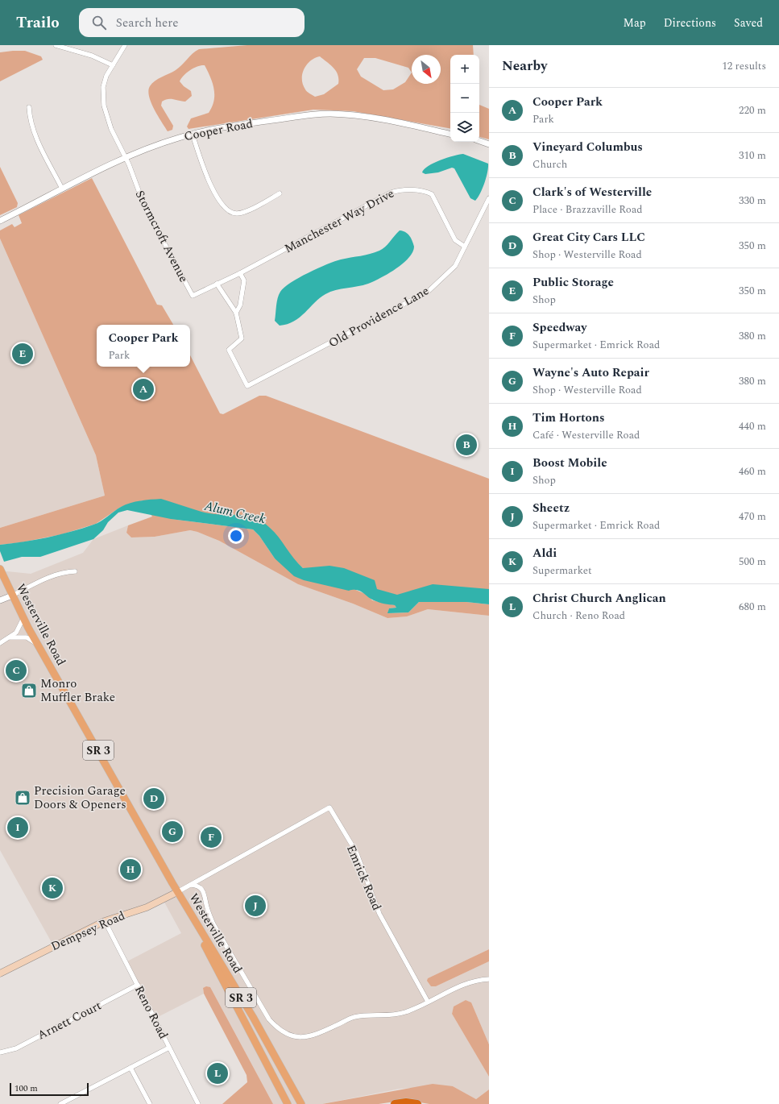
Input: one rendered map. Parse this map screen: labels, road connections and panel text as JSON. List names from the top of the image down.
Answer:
{
  "streets": {
    "main road": ["Westerville Road", "SR 3", "Dempsey Road"],
    "street": [
      "Cooper Road",
      "Manchester Way Drive",
      "Stormcroft Avenue",
      "Old Providence Lane",
      "Emrick Road",
      "Reno Road",
      "Arnett Court"
    ]
  },
  "crossings": [
    ["Cooper Road", "Stormcroft Avenue"],
    ["Manchester Way Drive", "Stormcroft Avenue"],
    ["Manchester Way Drive", "Old Providence Lane"],
    ["Westerville Road", "Emrick Road"],
    ["Westerville Road", "Dempsey Road"],
    ["Emrick Road", "Dempsey Road"],
    ["Dempsey Road", "Reno Road"],
    ["Reno Road", "Arnett Court"]
  ],
  "water": ["Alum Creek"],
  "places": {
    "shop": ["Monro Muffler Brake", "Precision Garage Doors & Openers"]
  },
  "scale_bar": "100 m",
  "north": "bottom right",
  "page": {
    "header": "Trailo",
    "search": "Search here",
    "nav": ["Map", "Directions", "Saved"],
    "heading": ["Nearby", "12 results"],
    "map_buttons": ["+", "−"],
    "list": [
      {
        "mark": "A",
        "name": "Cooper Park",
        "note": "Park",
        "value": "220 m"
      },
      {
        "mark": "B",
        "name": "Vineyard Columbus",
        "note": "Church",
        "value": "310 m"
      },
      {
        "mark": "C",
        "name": "Clark's of Westerville",
        "note": "Place · Brazzaville Road",
        "value": "330 m"
      },
      {
        "mark": "D",
        "name": "Great City Cars LLC",
        "note": "Shop · Westerville Road",
        "value": "350 m"
      },
      {
        "mark": "E",
        "name": "Public Storage",
        "note": "Shop",
        "value": "350 m"
      },
      {
        "mark": "F",
        "name": "Speedway",
        "note": "Supermarket · Emrick Road",
        "value": "380 m"
      },
      {
        "mark": "G",
        "name": "Wayne's Auto Repair",
        "note": "Shop · Westerville Road",
        "value": "380 m"
      },
      {
        "mark": "H",
        "name": "Tim Hortons",
        "note": "Café · Westerville Road",
        "value": "440 m"
      },
      {
        "mark": "I",
        "name": "Boost Mobile",
        "note": "Shop",
        "value": "460 m"
      },
      {
        "mark": "J",
        "name": "Sheetz",
        "note": "Supermarket · Emrick Road",
        "value": "470 m"
      },
      {
        "mark": "K",
        "name": "Aldi",
        "note": "Supermarket",
        "value": "500 m"
      },
      {
        "mark": "L",
        "name": "Christ Church Anglican",
        "note": "Church · Reno Road",
        "value": "680 m"
      }
    ],
    "popup": ["Cooper Park", "Park"],
    "pins": [
      "E",
      "A",
      "B",
      "C",
      "D",
      "I",
      "G",
      "F",
      "H",
      "K",
      "J",
      "L"
    ],
    "scale": "100 m"
  }
}
